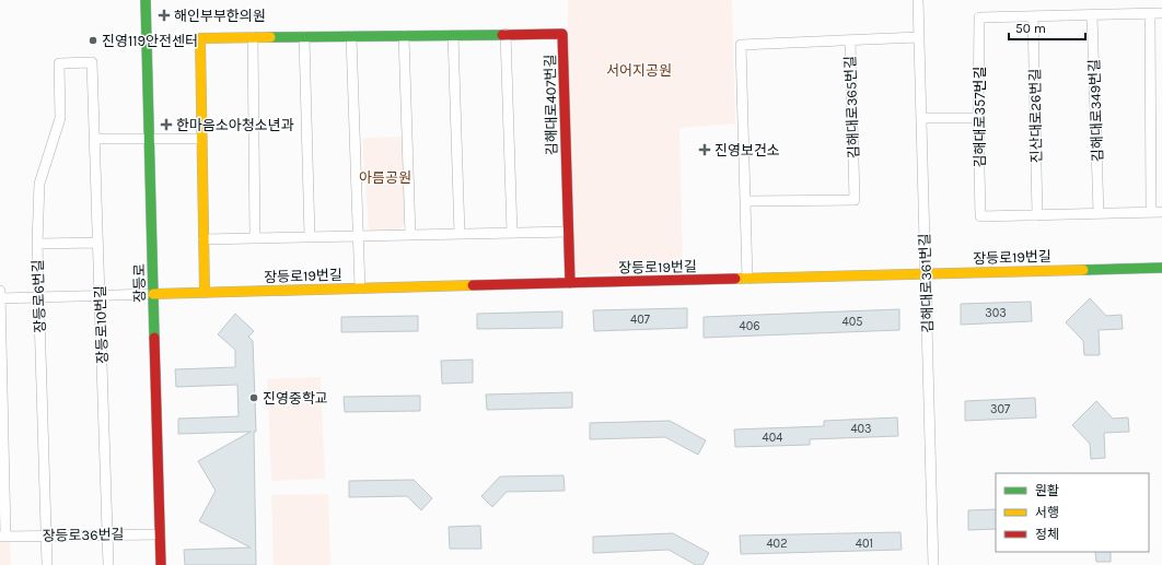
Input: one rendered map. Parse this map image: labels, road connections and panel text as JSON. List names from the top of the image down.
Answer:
{
  "streets": {
    "street": [
      "김해대로407번길",
      "김해대로365번길",
      "김해대로349번길",
      "진산대로26번길",
      "김해대로357번길",
      "장등로19번길",
      "장등로",
      "김해대로361번길",
      "장등로6번길",
      "장등로10번길",
      "장등로36번길"
    ]
  },
  "crossings": [
    ["김해대로407번길", "장등로19번길"],
    ["김해대로365번길", "장등로19번길"],
    ["진산대로26번길", "김해대로357번길"],
    ["장등로19번길", "장등로"],
    ["장등로19번길", "김해대로361번길"],
    ["장등로", "장등로36번길"],
    ["장등로6번길", "장등로10번길"],
    ["장등로6번길", "장등로36번길"],
    ["장등로10번길", "장등로36번길"]
  ],
  "parks": ["서어지공원", "아름공원"],
  "places": {
    "health": ["해인부부한의원", "한마음소아청소년과", "진영보건소"],
    "other": ["진영119안전센터", "진영중학교"]
  },
  "house_numbers": [
    "303",
    "407",
    "405",
    "406",
    "307",
    "403",
    "404",
    "402",
    "401"
  ],
  "legend": ["원활", "서행", "정체"],
  "scale_bar": "50 m"
}
